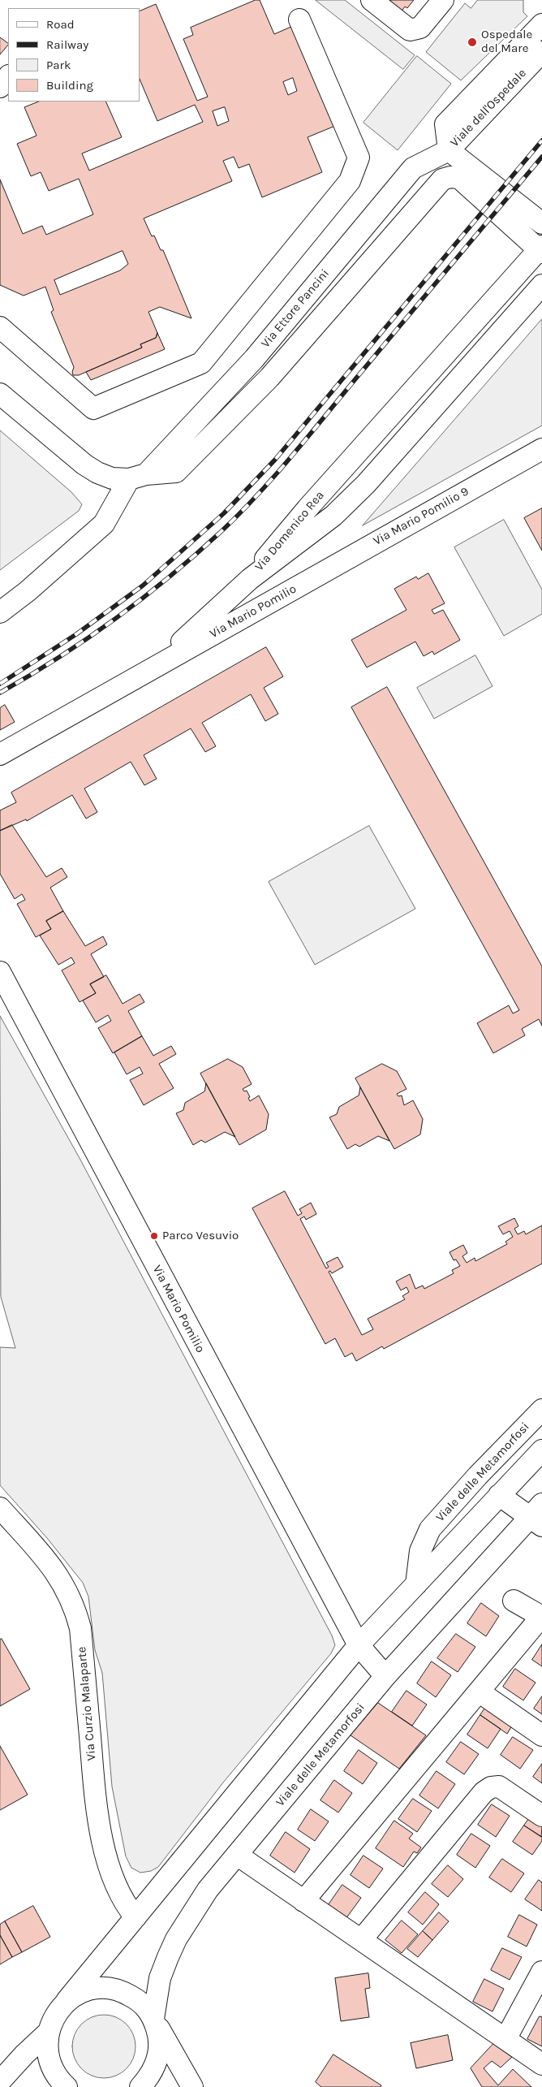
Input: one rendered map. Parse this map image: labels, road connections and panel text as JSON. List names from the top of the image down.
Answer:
{
  "streets": {
    "street": [
      "Viale dell'Ospedale",
      "Via Ettore Pancini",
      "Via Mario Pomilio 9",
      "Via Domenico Rea",
      "Via Mario Pomilio",
      "Viale delle Metamorfosi",
      "Via Curzio Malaparte"
    ]
  },
  "crossings": [
    ["Viale dell'Ospedale", "Via Ettore Pancini"],
    ["Via Ettore Pancini", "Via Domenico Rea"],
    ["Via Mario Pomilio 9", "Via Mario Pomilio"],
    ["Via Domenico Rea", "Via Mario Pomilio"],
    ["Via Mario Pomilio", "Viale delle Metamorfosi"]
  ],
  "places": ["Ospedale del Mare", "Parco Vesuvio"],
  "legend": [
    "Road",
    "Railway",
    "Park",
    "Building"
  ]
}
